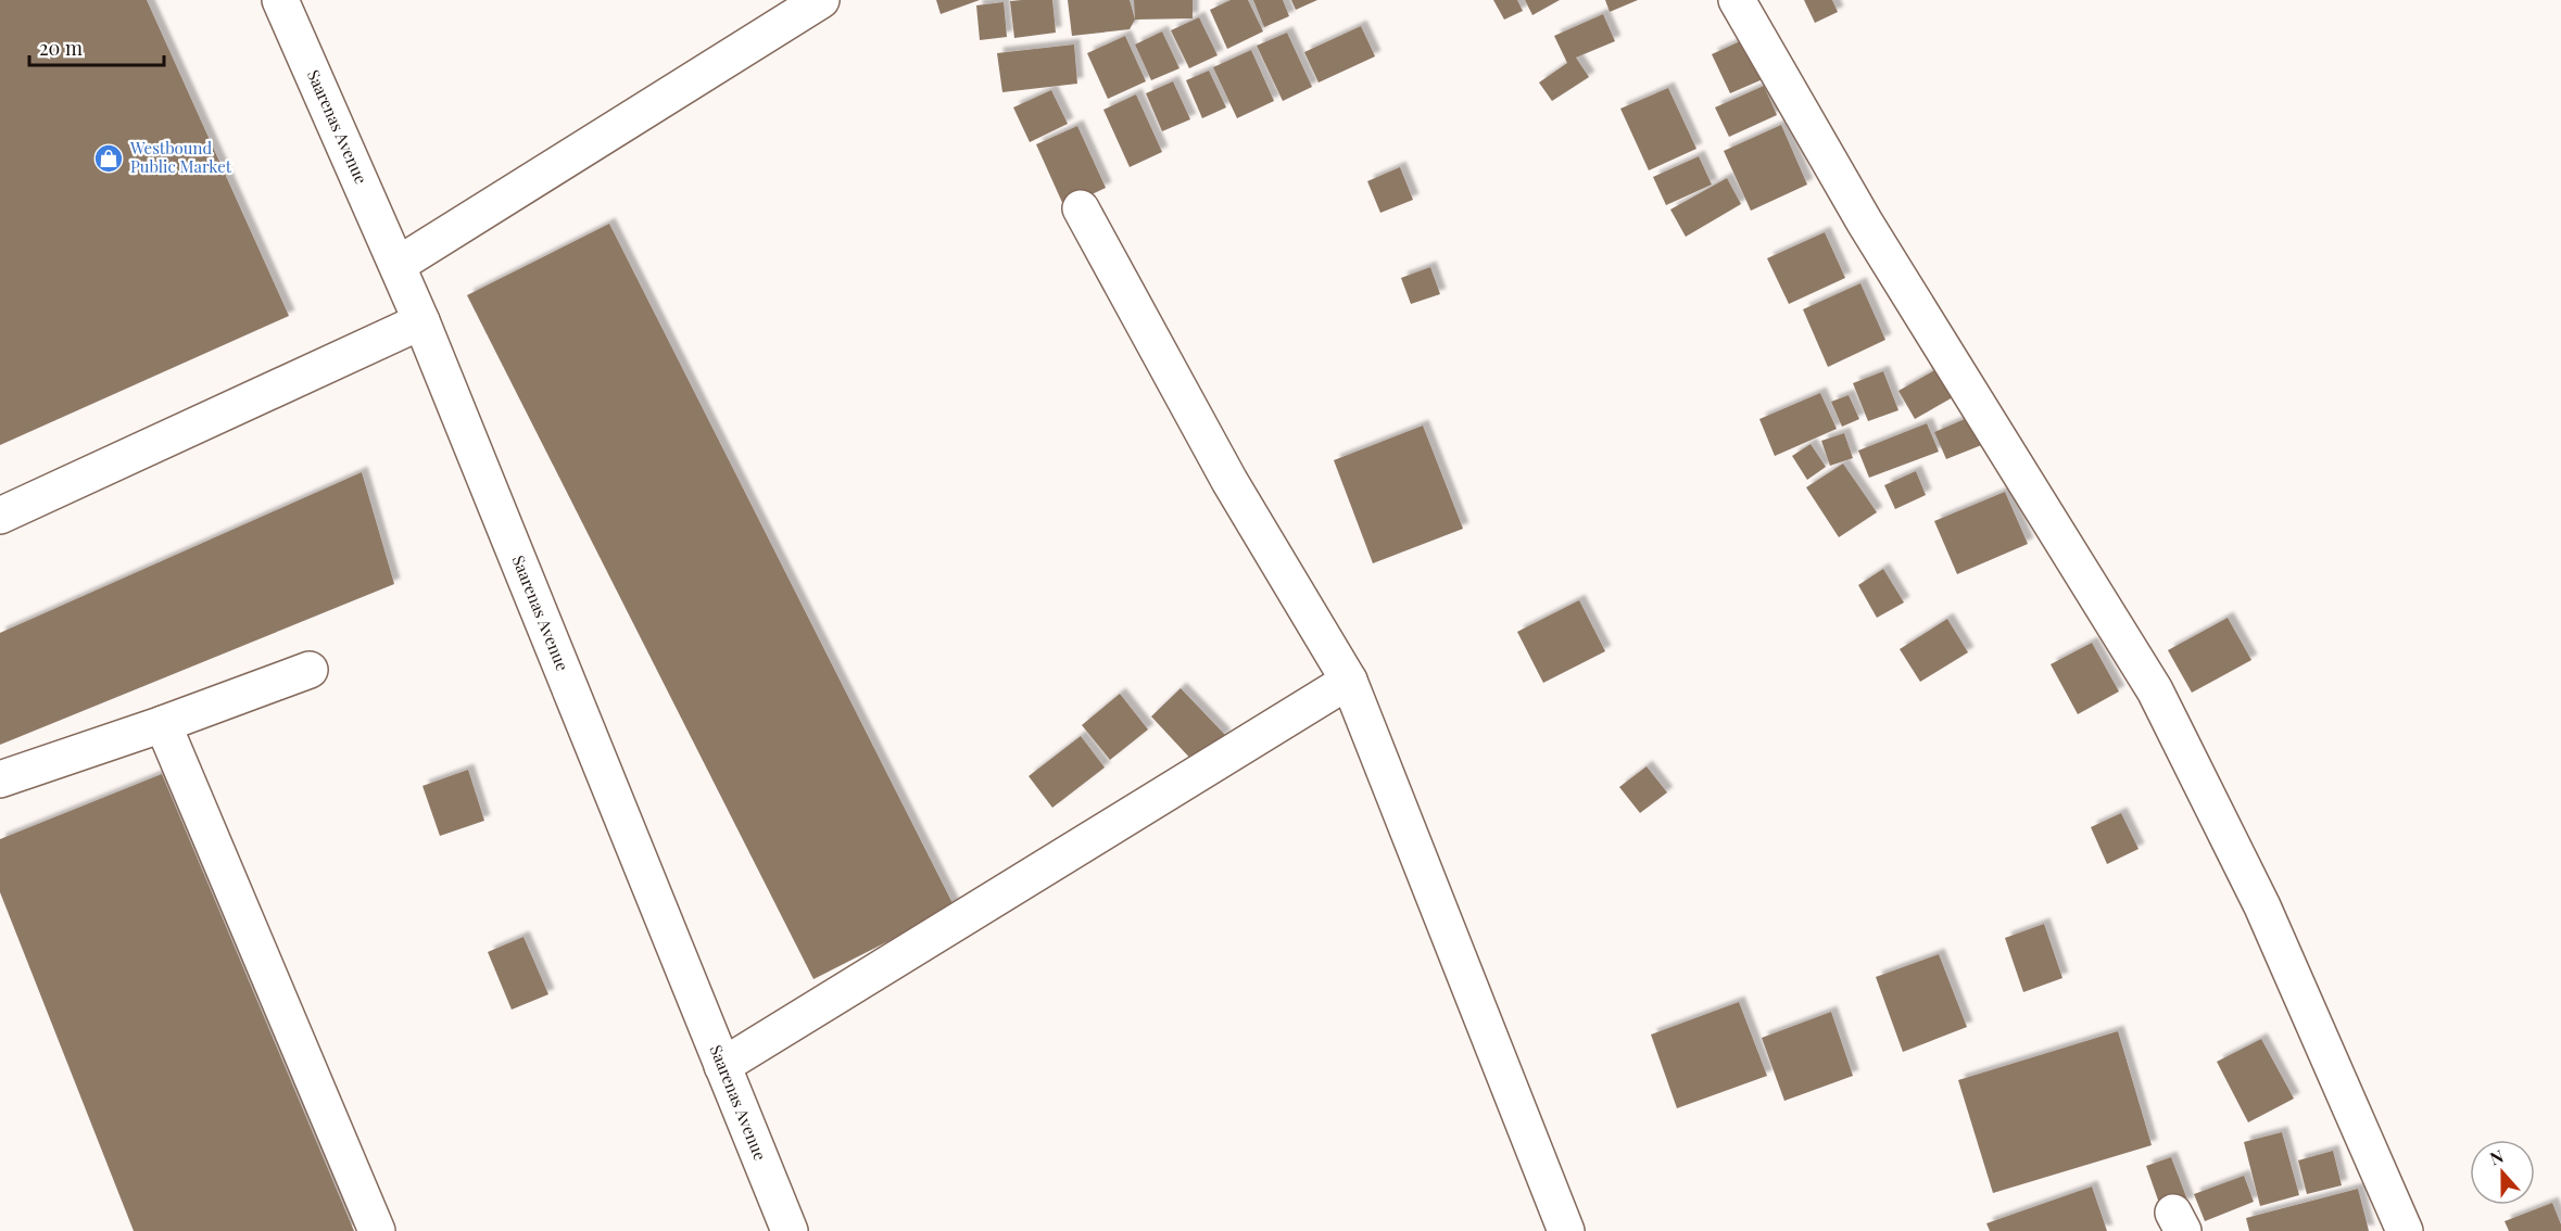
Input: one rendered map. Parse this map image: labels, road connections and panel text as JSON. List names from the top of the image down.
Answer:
{
  "streets": {
    "street": ["Saarenas Avenue"]
  },
  "places": {
    "shop": ["Westbound Public Market"]
  },
  "scale_bar": "20 m",
  "north": "top"
}
